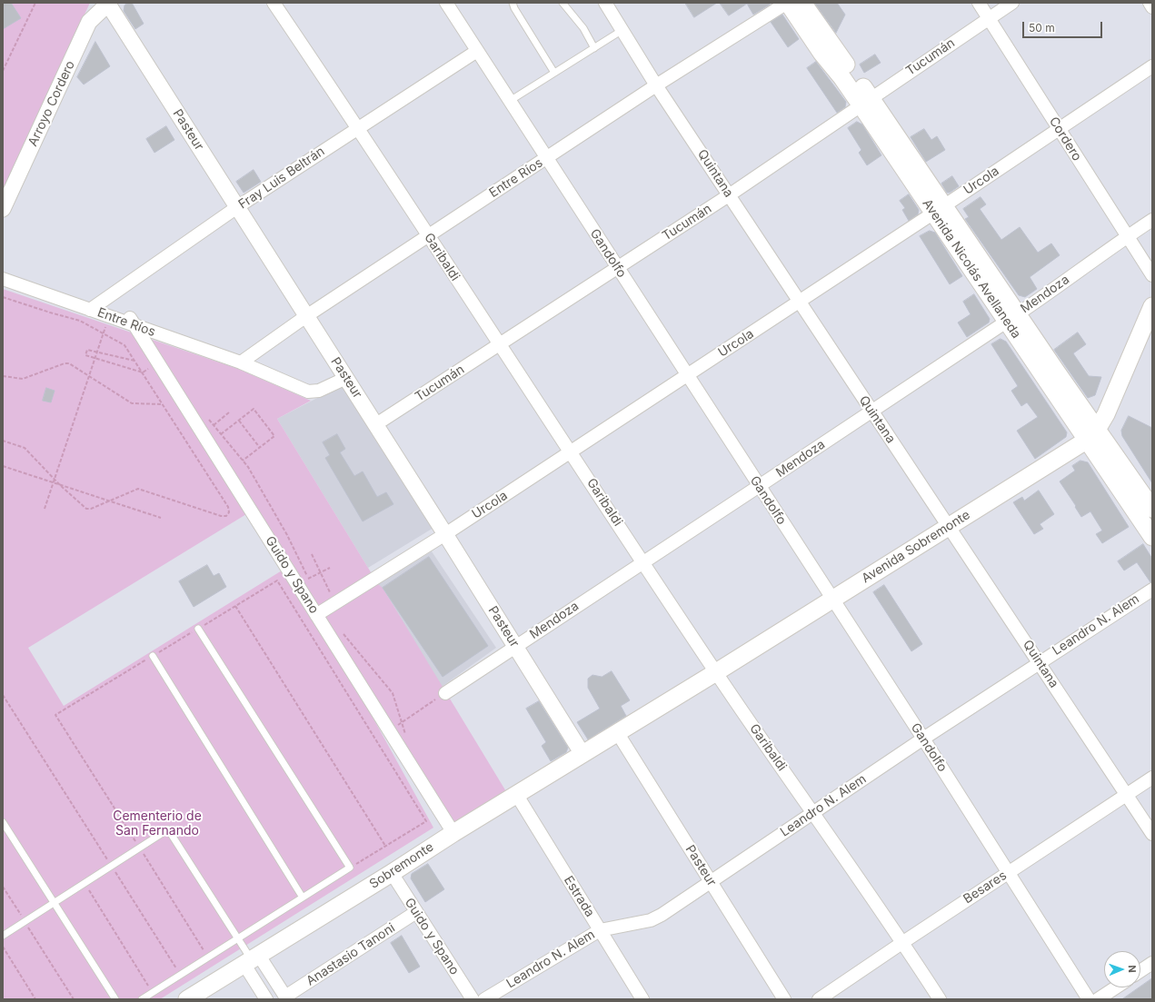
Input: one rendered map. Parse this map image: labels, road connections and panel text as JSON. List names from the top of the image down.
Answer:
{
  "streets": {
    "main road": ["Avenida Nicolás Avellaneda", "Avenida Sobremonte", "Sobremonte"],
    "street": [
      "Tucumán",
      "Arroyo Cordero",
      "Pasteur",
      "Cordero",
      "Quintana",
      "Fray Luis Beltrán",
      "Entre Ríos",
      "Urcola",
      "Gandolfo",
      "Garibaldi",
      "Mendoza",
      "Guido y Spano",
      "Leandro N. Alem",
      "Besares",
      "Estrada",
      "Anastasio Tanoni"
    ]
  },
  "crossings": [
    ["Tucumán", "Pasteur"],
    ["Tucumán", "Cordero"],
    ["Tucumán", "Quintana"],
    ["Tucumán", "Gandolfo"],
    ["Tucumán", "Garibaldi"],
    ["Tucumán", "Avenida Nicolás Avellaneda"],
    ["Arroyo Cordero", "Pasteur"],
    ["Pasteur", "Fray Luis Beltrán"],
    ["Pasteur", "Entre Ríos"],
    ["Pasteur", "Urcola"],
    ["Pasteur", "Mendoza"],
    ["Pasteur", "Avenida Sobremonte"],
    ["Pasteur", "Leandro N. Alem"],
    ["Pasteur", "Sobremonte"],
    ["Cordero", "Urcola"],
    ["Cordero", "Mendoza"],
    ["Quintana", "Entre Ríos"],
    ["Quintana", "Urcola"],
    ["Quintana", "Mendoza"],
    ["Quintana", "Avenida Sobremonte"],
    ["Quintana", "Leandro N. Alem"],
    ["Quintana", "Besares"],
    ["Fray Luis Beltrán", "Entre Ríos"],
    ["Fray Luis Beltrán", "Gandolfo"],
    ["Fray Luis Beltrán", "Garibaldi"],
    ["Entre Ríos", "Gandolfo"],
    ["Entre Ríos", "Garibaldi"],
    ["Entre Ríos", "Avenida Nicolás Avellaneda"],
    ["Entre Ríos", "Guido y Spano"],
    ["Urcola", "Gandolfo"],
    ["Urcola", "Garibaldi"],
    ["Urcola", "Avenida Nicolás Avellaneda"],
    ["Urcola", "Guido y Spano"],
    ["Gandolfo", "Mendoza"],
    ["Gandolfo", "Avenida Sobremonte"],
    ["Gandolfo", "Leandro N. Alem"],
    ["Gandolfo", "Besares"],
    ["Garibaldi", "Mendoza"],
    ["Garibaldi", "Avenida Sobremonte"],
    ["Garibaldi", "Leandro N. Alem"],
    ["Garibaldi", "Besares"],
    ["Avenida Nicolás Avellaneda", "Mendoza"],
    ["Avenida Nicolás Avellaneda", "Avenida Sobremonte"],
    ["Avenida Sobremonte", "Sobremonte"],
    ["Guido y Spano", "Sobremonte"],
    ["Guido y Spano", "Anastasio Tanoni"],
    ["Leandro N. Alem", "Estrada"],
    ["Sobremonte", "Estrada"]
  ],
  "parks": ["Cementerio de San Fernando"],
  "scale_bar": "50 m",
  "north": "right"
}
